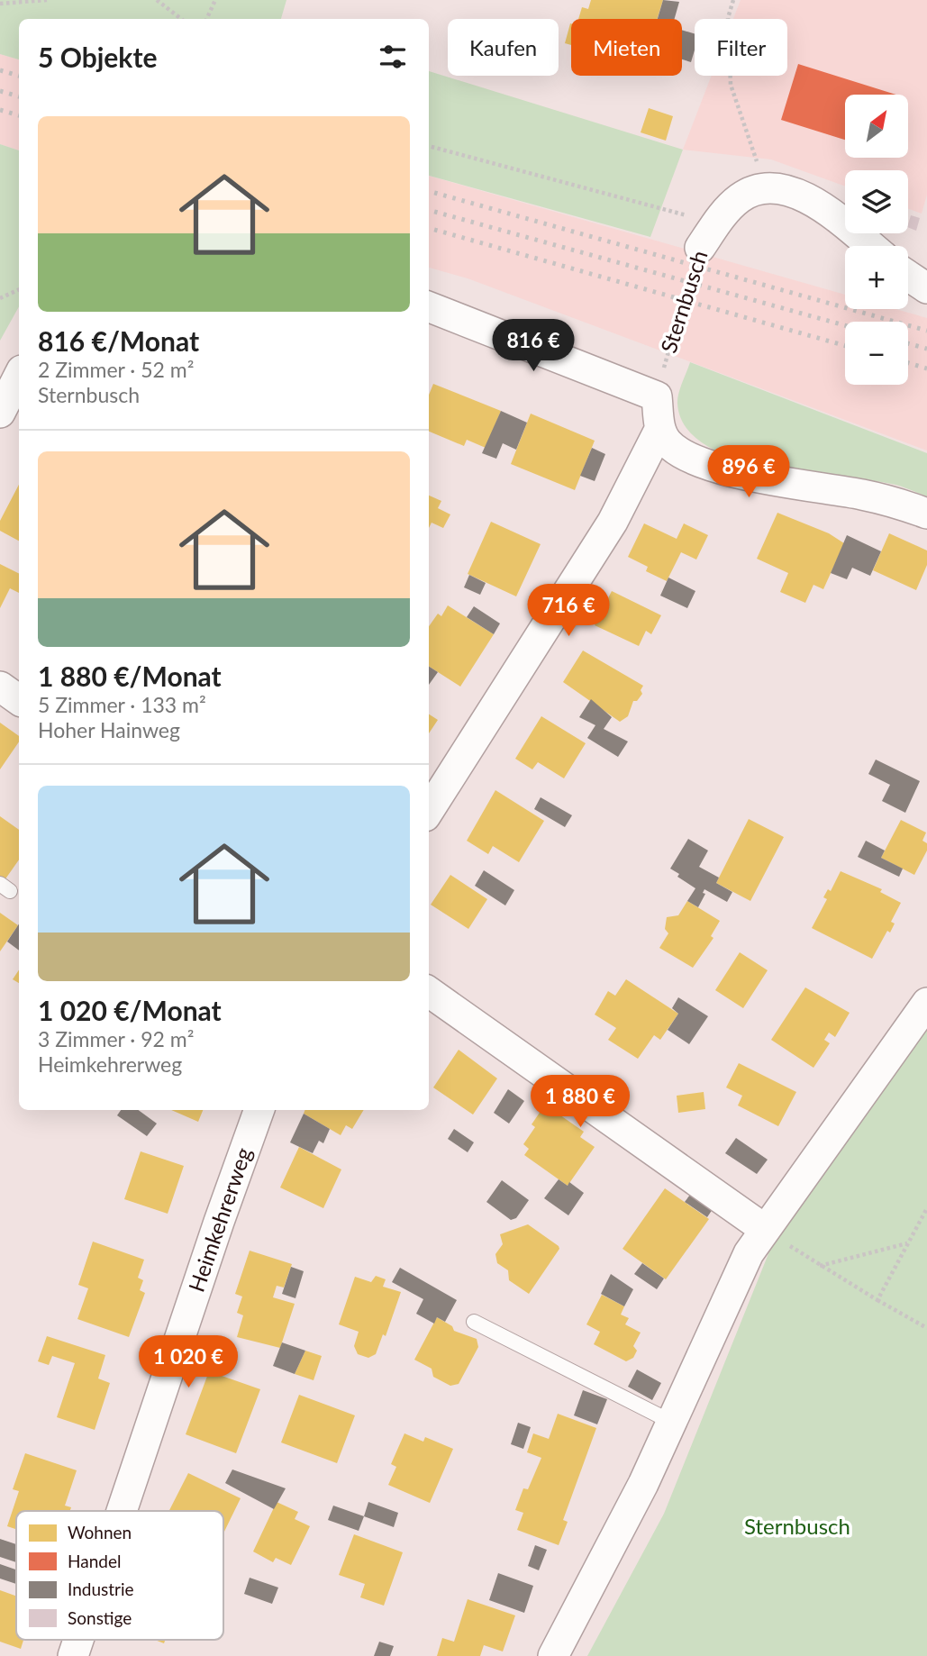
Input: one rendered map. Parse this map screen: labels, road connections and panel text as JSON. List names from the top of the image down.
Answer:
{
  "streets": {
    "street": ["Sternbusch", "Heimkehrerweg"]
  },
  "parks": ["Sternbusch"],
  "legend": [
    "Wohnen",
    "Handel",
    "Industrie",
    "Sonstige"
  ],
  "north": "top right",
  "page": {
    "chip": ["Kaufen", "Mieten", "Filter"],
    "heading": "5 Objekte",
    "map_buttons": ["+", "−"],
    "list": [
      {
        "name": "816 €/Monat",
        "note": "2 Zimmer · 52 m² · Sternbusch"
      },
      {
        "name": "1 880 €/Monat",
        "note": "5 Zimmer · 133 m² · Hoher Hainweg"
      },
      {
        "name": "1 020 €/Monat",
        "note": "3 Zimmer · 92 m² · Heimkehrerweg"
      }
    ],
    "price": [
      "816 €",
      "896 €",
      "716 €",
      "1 880 €",
      "1 020 €"
    ]
  }
}
